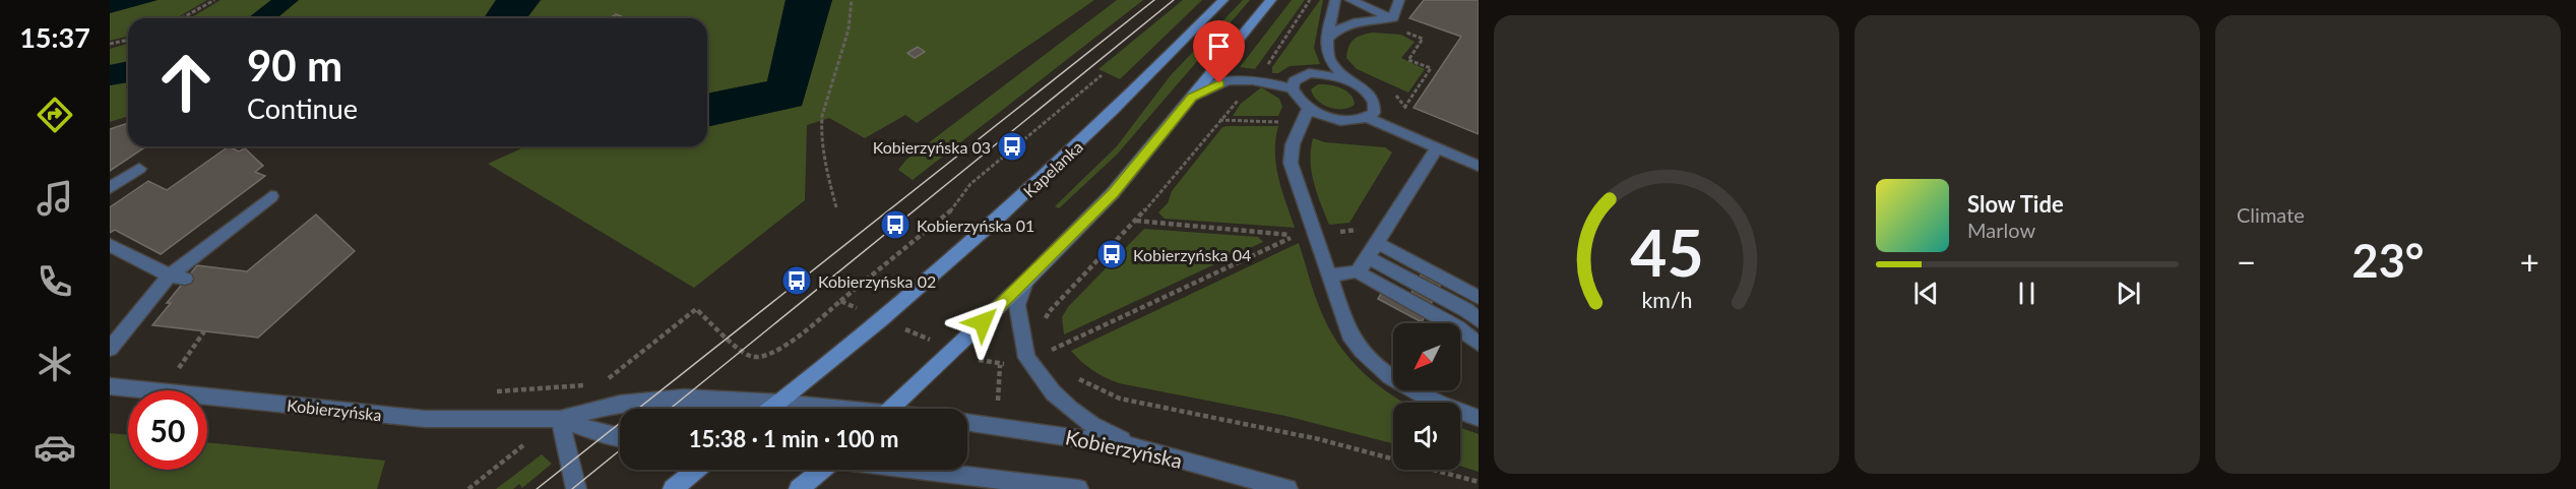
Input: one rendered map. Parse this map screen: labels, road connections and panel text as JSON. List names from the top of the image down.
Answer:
{
  "streets": {
    "main road": ["Kapelanka"],
    "street": ["Kobierzyńska"]
  },
  "crossings": [
    ["Kapelanka", "Kobierzyńska"]
  ],
  "places": {
    "bus stop": [
      "Kobierzyńska 03",
      "Kobierzyńska 01",
      "Kobierzyńska 04",
      "Kobierzyńska 02"
    ]
  },
  "north": "bottom left",
  "page": {
    "tabs": "15:37",
    "tile": "Climate",
    "turn": ["90 m", "Continue"],
    "song": ["Slow Tide", "Marlow"],
    "heat": ["−", "23°", "+"],
    "limit": "50",
    "trip": "15:38 · 1 min · 100 m",
    "gauge": ["45", "km/h"]
  }
}
